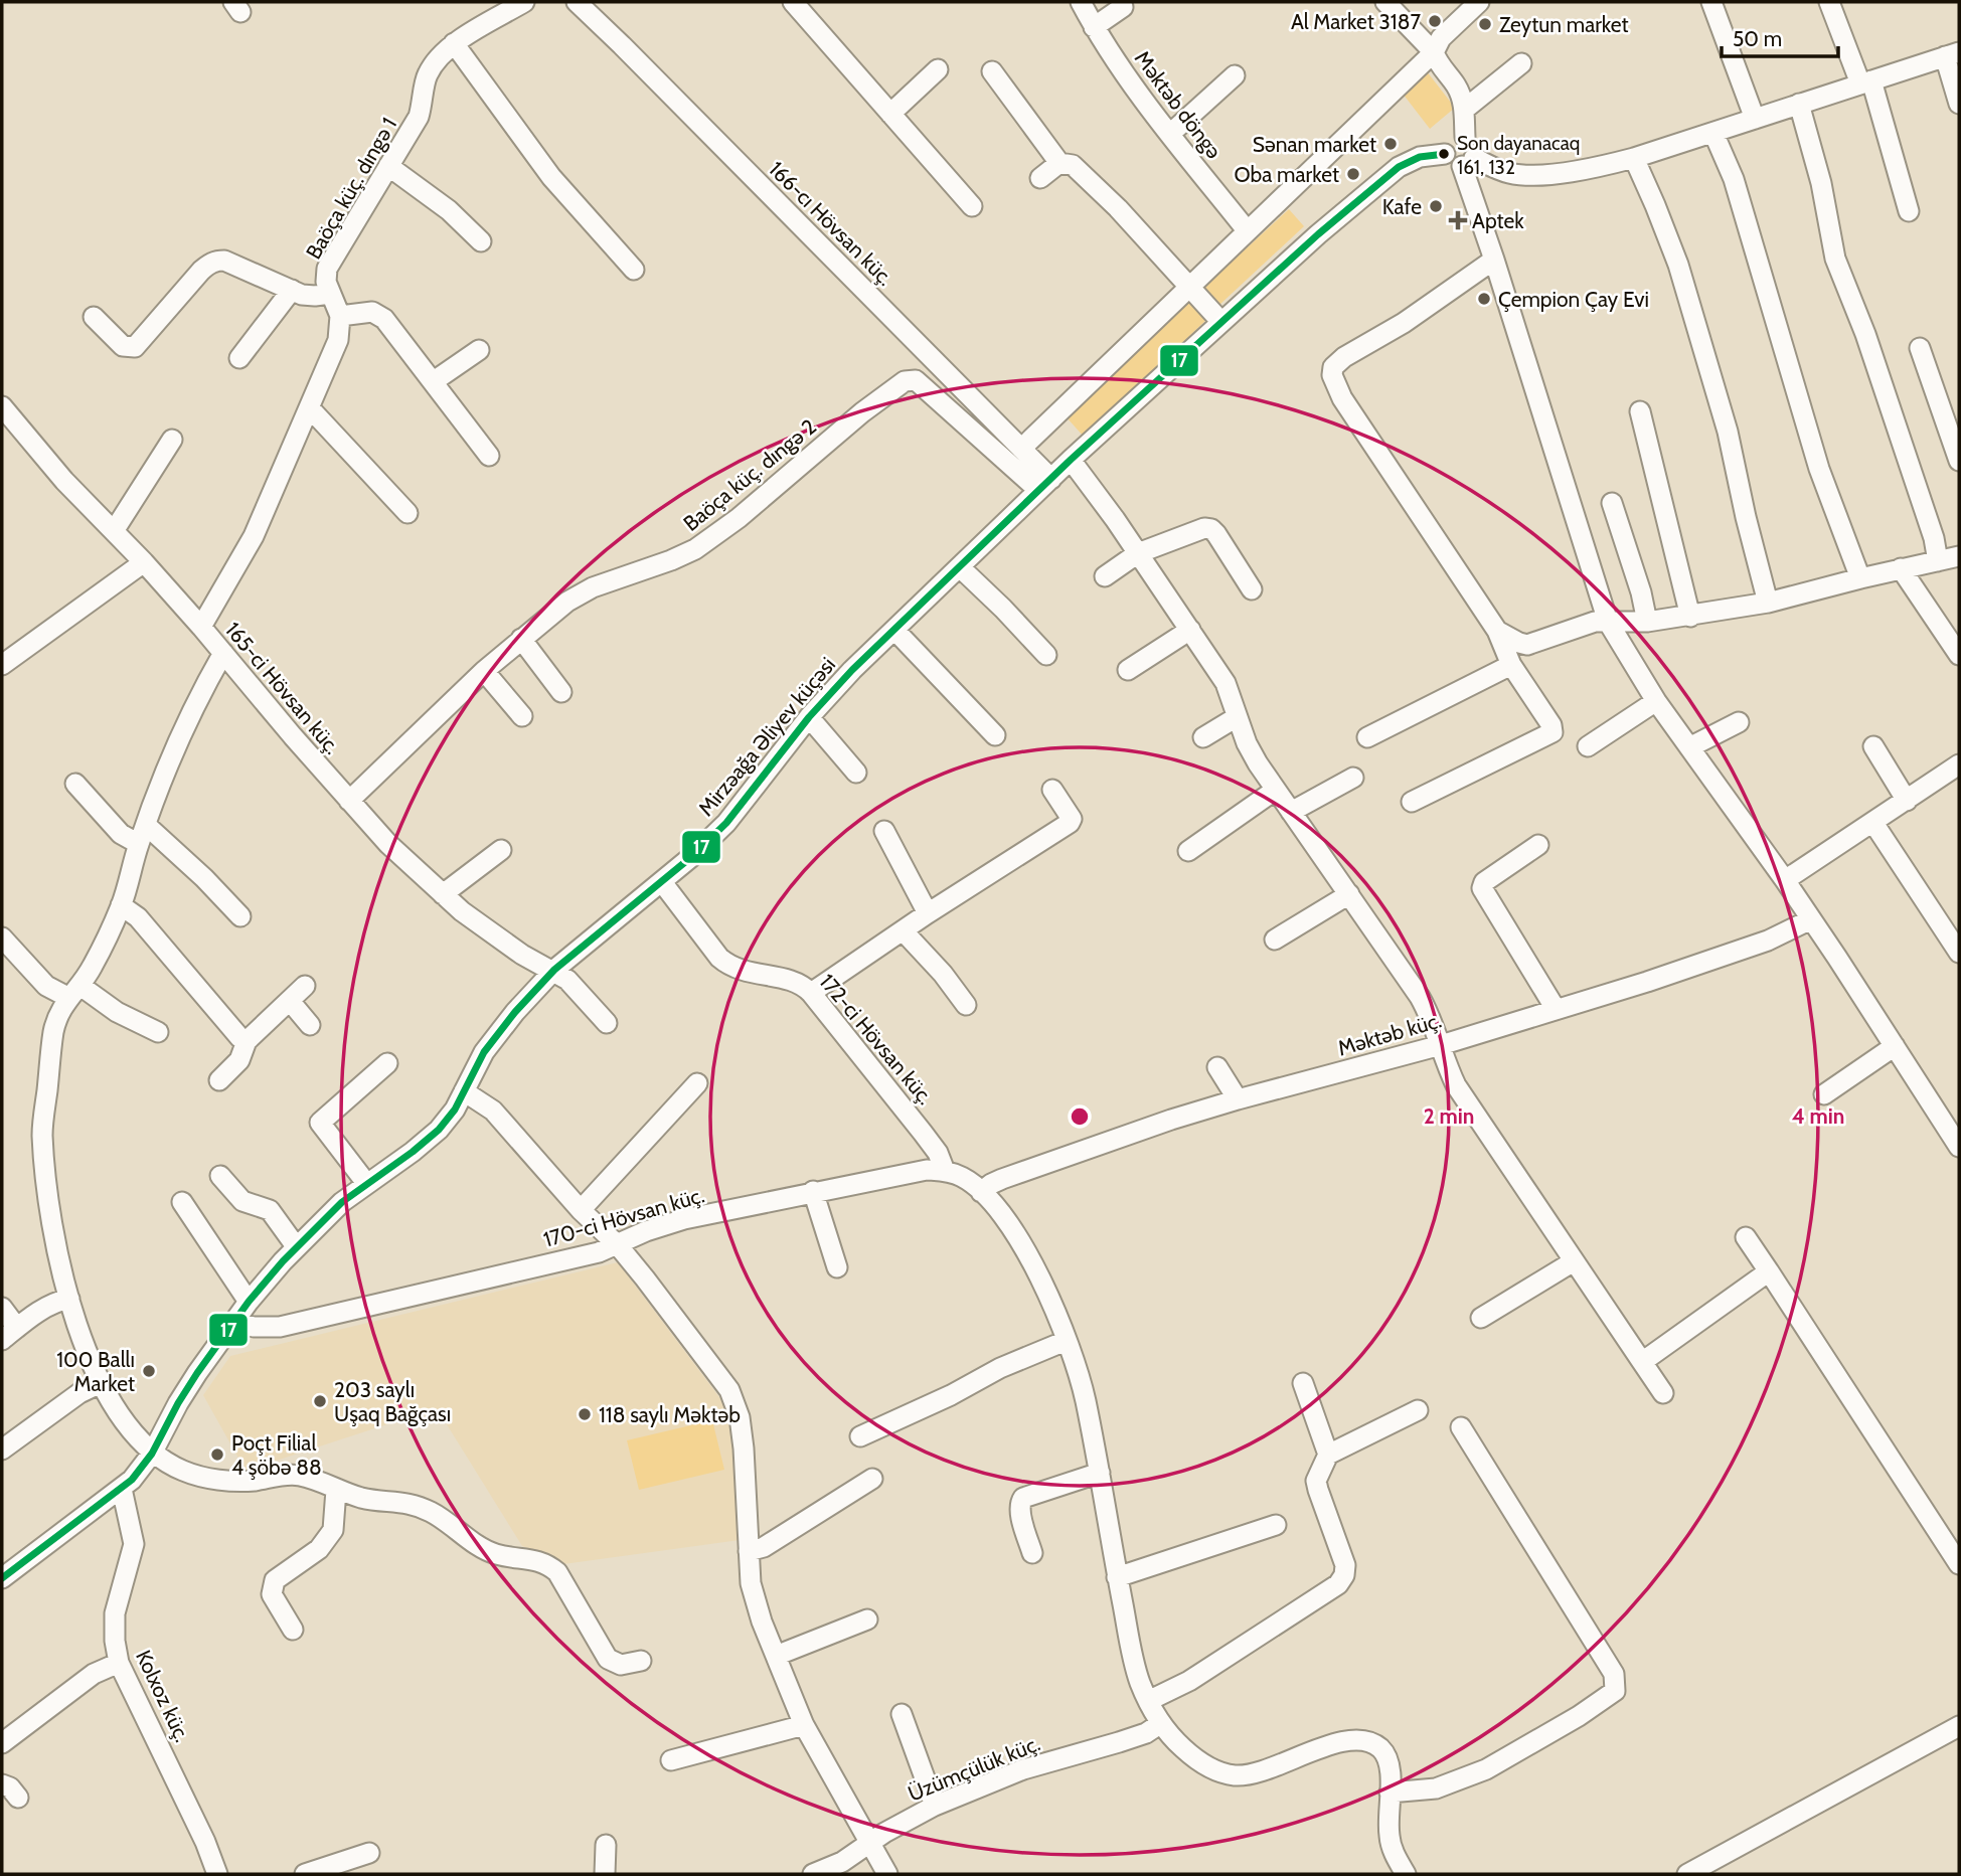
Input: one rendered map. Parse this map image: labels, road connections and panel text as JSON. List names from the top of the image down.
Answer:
{
  "streets": {
    "street": [
      "Məktəb döngə",
      "Baöça küç. dıngə 1",
      "166-cı Hövsan küç.",
      "Baöça küç. dıngə 2",
      "165-ci Hövsan küç.",
      "Mirzəağa Əliyev küçəsi",
      "Məktəb küç.",
      "172-ci Hövsan küç.",
      "170-ci Hövsan küç.",
      "Kolxoz küç.",
      "Üzümçülük küç."
    ]
  },
  "crossings": [
    ["166-cı Hövsan küç.", "Baöça küç. dıngə 2"],
    ["166-cı Hövsan küç.", "Mirzəağa Əliyev küçəsi"],
    ["Baöça küç. dıngə 2", "165-ci Hövsan küç."],
    ["Baöça küç. dıngə 2", "Mirzəağa Əliyev küçəsi"],
    ["165-ci Hövsan küç.", "Mirzəağa Əliyev küçəsi"],
    ["Mirzəağa Əliyev küçəsi", "172-ci Hövsan küç."],
    ["Mirzəağa Əliyev küçəsi", "170-ci Hövsan küç."],
    ["Mirzəağa Əliyev küçəsi", "Kolxoz küç."],
    ["172-ci Hövsan küç.", "170-ci Hövsan küç."]
  ],
  "places": {
    "other": [
      "Al Market 3187",
      "Zeytun market",
      "Sənan market",
      "Son dayanacaq 161, 132",
      "Oba market",
      "Kafe",
      "Çempion Çay Evi",
      "100 Ballı Market",
      "203 saylı Uşaq Bağçası",
      "118 saylı Məktəb",
      "Poçt Filial 4 şöbə 88"
    ],
    "health": ["Aptek"]
  },
  "lines": ["transit line 17"],
  "scale_bar": "50 m",
  "rings": ["2 min", "4 min"]
}
